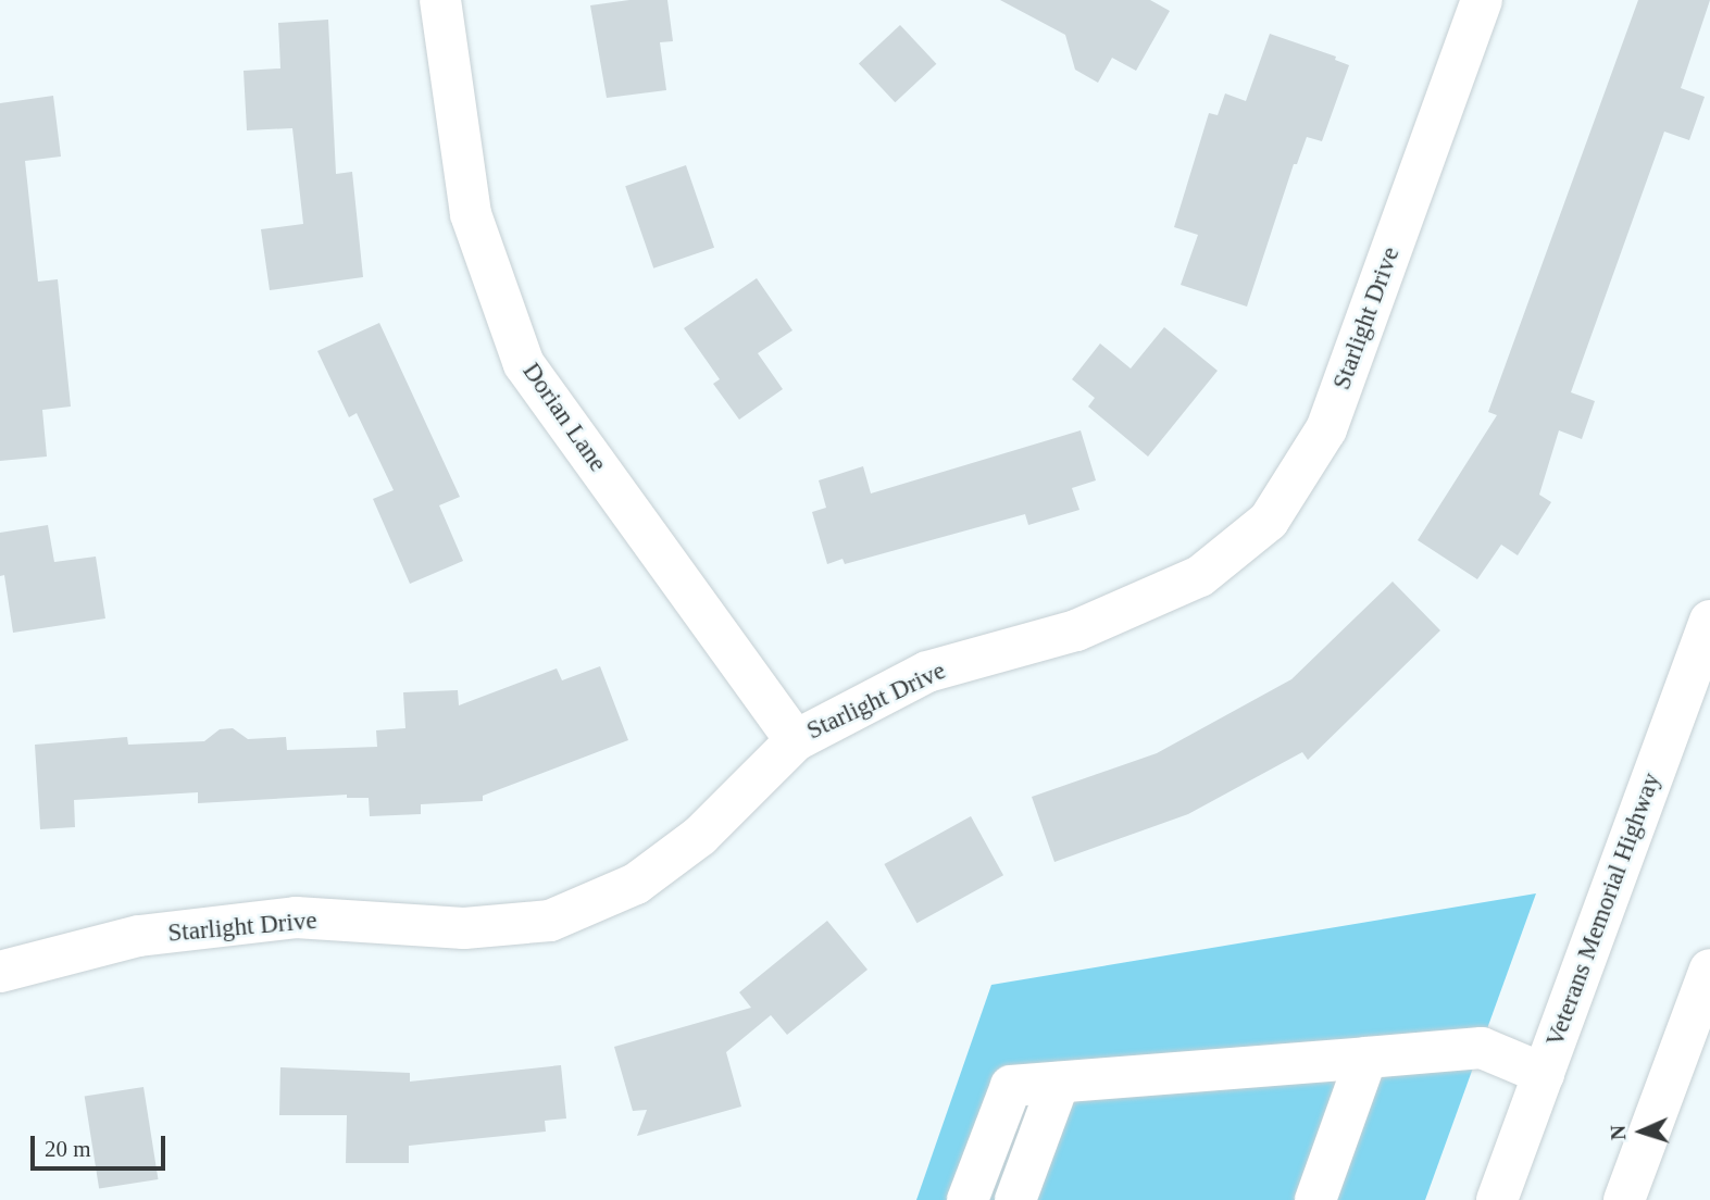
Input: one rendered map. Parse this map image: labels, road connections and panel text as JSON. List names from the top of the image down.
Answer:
{
  "streets": {
    "street": ["Starlight Drive", "Dorian Lane", "Veterans Memorial Highway"]
  },
  "crossings": [
    ["Starlight Drive", "Dorian Lane"]
  ],
  "scale_bar": "20 m",
  "north": "left"
}
